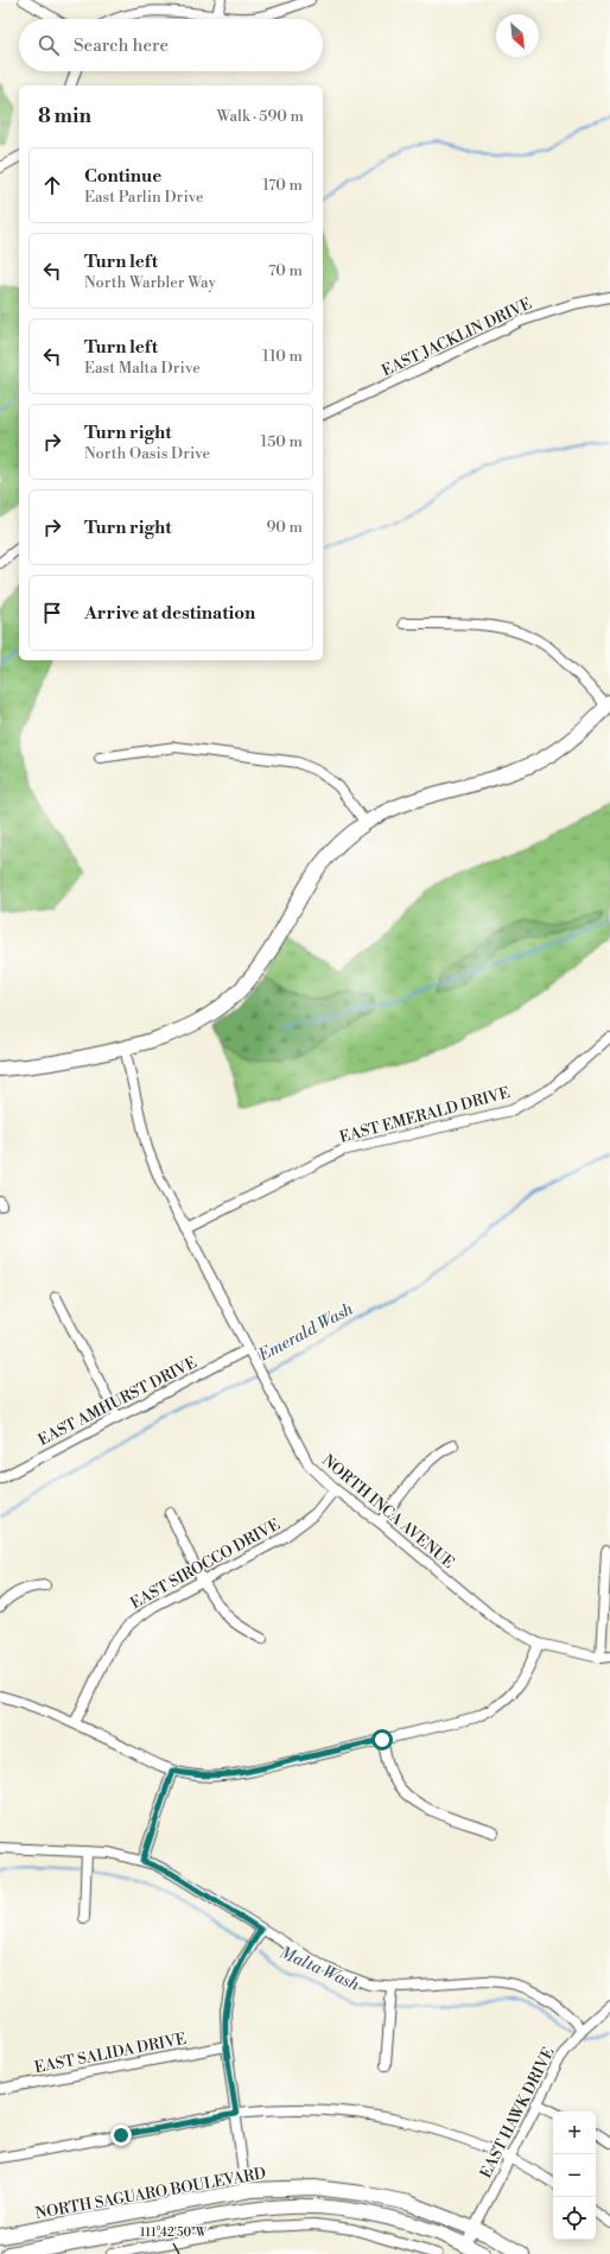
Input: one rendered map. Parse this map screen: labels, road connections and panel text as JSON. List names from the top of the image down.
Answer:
{
  "streets": {
    "main road": ["NORTH SAGUARO BOULEVARD"],
    "street": [
      "EAST JACKLIN DRIVE",
      "EAST EMERALD DRIVE",
      "EAST AMHURST DRIVE",
      "NORTH INCA AVENUE",
      "EAST SIROCCO DRIVE",
      "EAST SALIDA DRIVE",
      "EAST HAWK DRIVE"
    ]
  },
  "crossings": [
    ["EAST EMERALD DRIVE", "NORTH INCA AVENUE"],
    ["EAST AMHURST DRIVE", "NORTH INCA AVENUE"],
    ["NORTH INCA AVENUE", "EAST SIROCCO DRIVE"],
    ["EAST HAWK DRIVE", "NORTH SAGUARO BOULEVARD"]
  ],
  "water": ["Emerald Wash", "Malta Wash"],
  "north": "bottom right",
  "page": {
    "search": "Search here",
    "heading": ["8 min", "Walk · 590 m"],
    "list": [
      ["Continue", "East Parlin Drive", "170 m"],
      ["Turn left", "North Warbler Way", "70 m"],
      ["Turn left", "East Malta Drive", "110 m"],
      ["Turn right", "North Oasis Drive", "150 m"],
      ["Turn right", "90 m"],
      "Arrive at destination"
    ],
    "map_buttons": ["+", "−"]
  },
  "coordinates": ["111°42'50\"W"]
}
